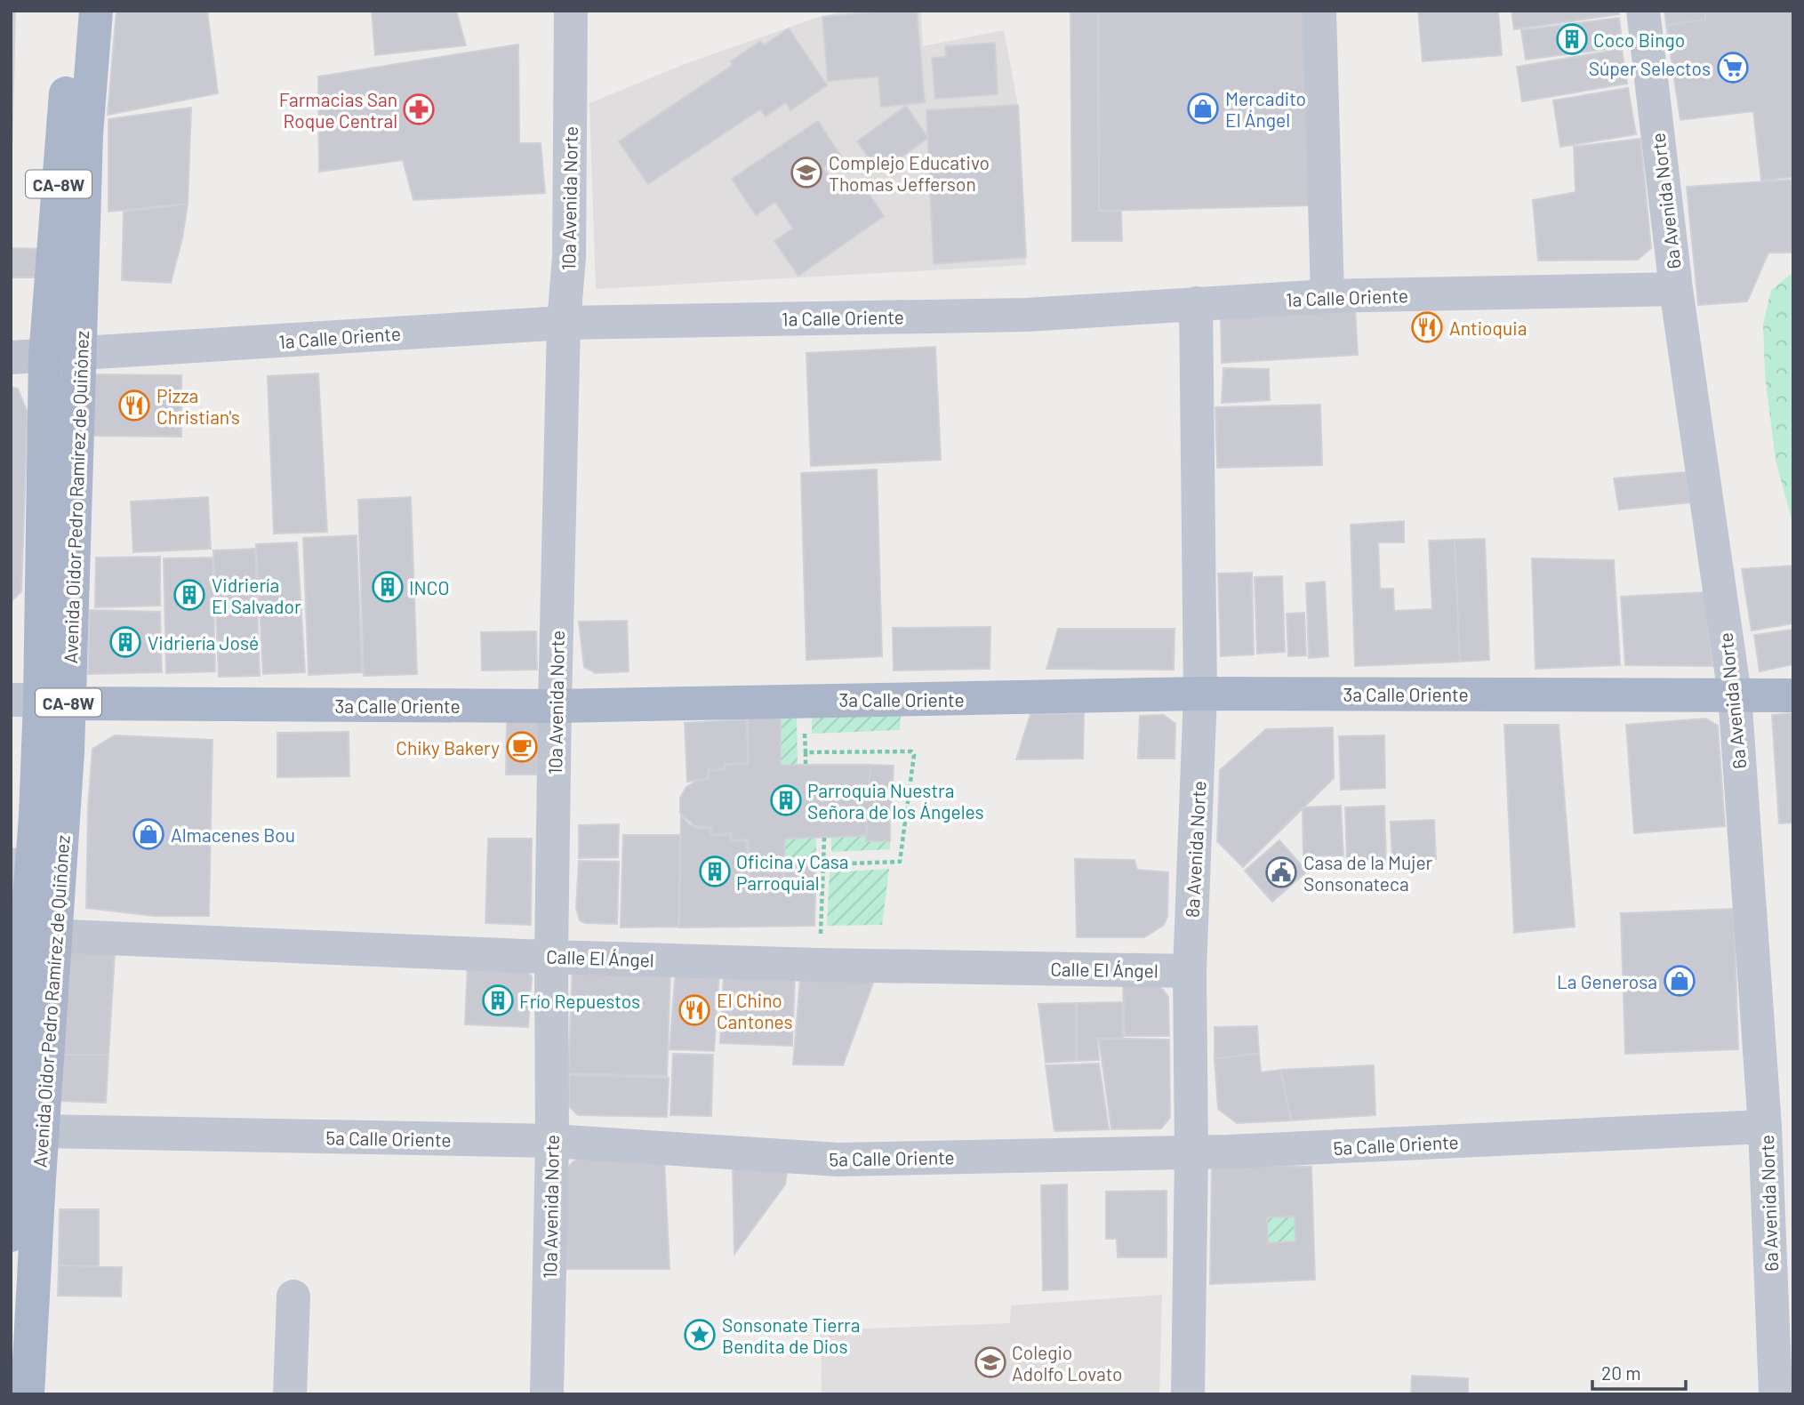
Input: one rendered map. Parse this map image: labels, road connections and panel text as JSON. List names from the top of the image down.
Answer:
{
  "streets": {
    "main road": ["CA-8W", "Avenida Oidor Pedro Ramírez de Quiñónez", "3a Calle Oriente"],
    "street": [
      "10a Avenida Norte",
      "6a Avenida Norte",
      "1a Calle Oriente",
      "8a Avenida Norte",
      "Calle El Ángel",
      "5a Calle Oriente"
    ]
  },
  "crossings": [
    ["10a Avenida Norte", "1a Calle Oriente"],
    ["10a Avenida Norte", "3a Calle Oriente"],
    ["10a Avenida Norte", "Calle El Ángel"],
    ["10a Avenida Norte", "5a Calle Oriente"],
    ["6a Avenida Norte", "1a Calle Oriente"],
    ["6a Avenida Norte", "3a Calle Oriente"],
    ["6a Avenida Norte", "5a Calle Oriente"],
    ["1a Calle Oriente", "Avenida Oidor Pedro Ramírez de Quiñónez"],
    ["1a Calle Oriente", "8a Avenida Norte"],
    ["Avenida Oidor Pedro Ramírez de Quiñónez", "3a Calle Oriente"],
    ["Avenida Oidor Pedro Ramírez de Quiñónez", "Calle El Ángel"],
    ["Avenida Oidor Pedro Ramírez de Quiñónez", "5a Calle Oriente"],
    ["3a Calle Oriente", "8a Avenida Norte"],
    ["8a Avenida Norte", "Calle El Ángel"],
    ["8a Avenida Norte", "5a Calle Oriente"]
  ],
  "places": {
    "building": [
      "Coco Bingo",
      "INCO",
      "Vidriería El Salvador",
      "Vidriería José",
      "Parroquia Nuestra Señora de los Ángeles",
      "Oficina y Casa Parroquial",
      "Frío Repuestos"
    ],
    "supermarket": ["Súper Selectos"],
    "shop": ["Mercadito El Ángel", "Almacenes Bou", "La Generosa"],
    "pharmacy": ["Farmacias San Roque Central"],
    "school or university": ["Complejo Educativo Thomas Jefferson", "Colegio Adolfo Lovato"],
    "restaurant": ["Antioquia", "Pizza Christian's", "El Chino Cantones"],
    "cafe": ["Chiky Bakery"],
    "public building": ["Casa de la Mujer Sonsonateca"],
    "place": ["Sonsonate Tierra Bendita de Dios"]
  },
  "scale_bar": "20 m"
}
